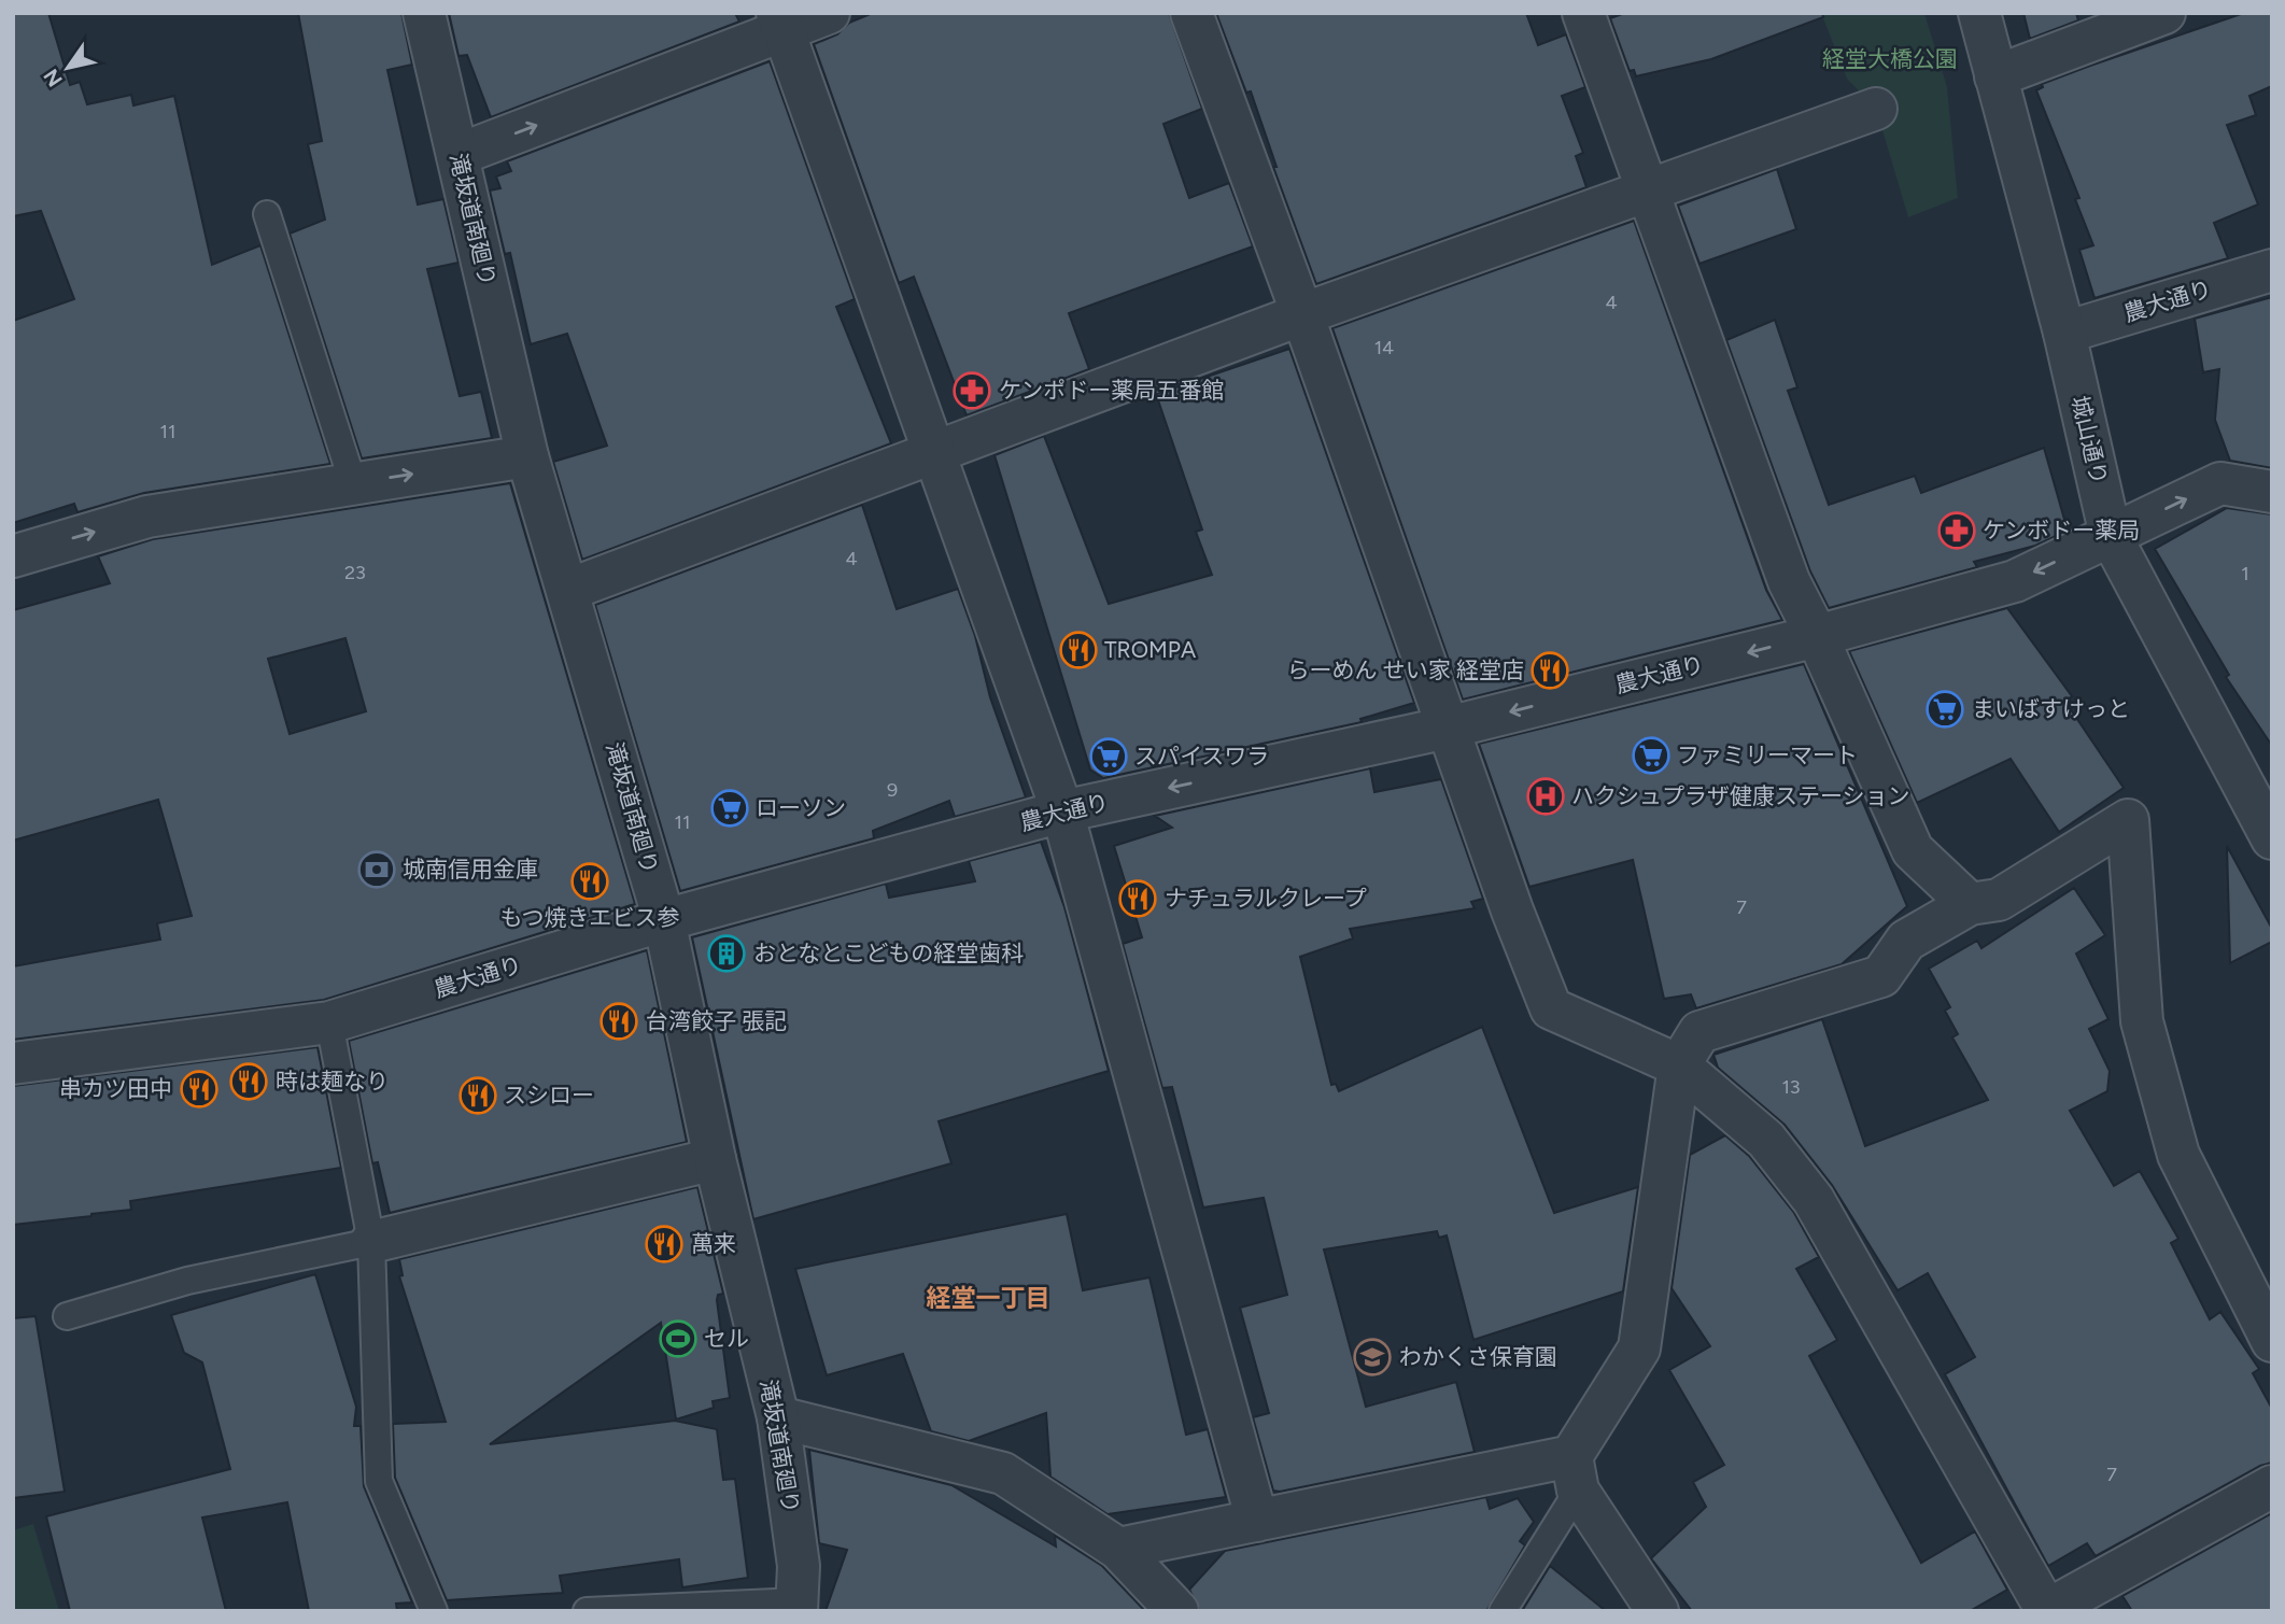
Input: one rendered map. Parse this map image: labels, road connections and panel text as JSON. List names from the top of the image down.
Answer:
{
  "streets": {
    "street": ["滝坂道南廻り", "農大通り", "城山通り"]
  },
  "crossings": [
    ["滝坂道南廻り", "農大通り"],
    ["農大通り", "城山通り"]
  ],
  "districts": ["経堂一丁目"],
  "parks": ["経堂大橋公園"],
  "places": {
    "pharmacy": ["ケンポドー薬局五番館", "ケンボドー薬局"],
    "restaurant": [
      "TROMPA",
      "らーめん せい家 経堂店",
      "もつ焼きエビス参",
      "ナチュラルクレープ",
      "台湾餃子 張記",
      "時は麺なり",
      "串カツ田中",
      "スシロー",
      "萬来"
    ],
    "supermarket": [
      "まいばすけっと",
      "ファミリーマート",
      "スパイスワラ",
      "ローソン"
    ],
    "hospital": ["ハクシュプラザ健康ステーション"],
    "bank": ["城南信用金庫"],
    "building": ["おとなとこどもの経堂歯科"],
    "sports": ["セル"],
    "school or university": ["わかくさ保育園"]
  },
  "house_numbers": [
    "4",
    "14",
    "11",
    "4",
    "23",
    "1",
    "9",
    "11",
    "7",
    "13",
    "7"
  ],
  "north": "bottom left"
}
